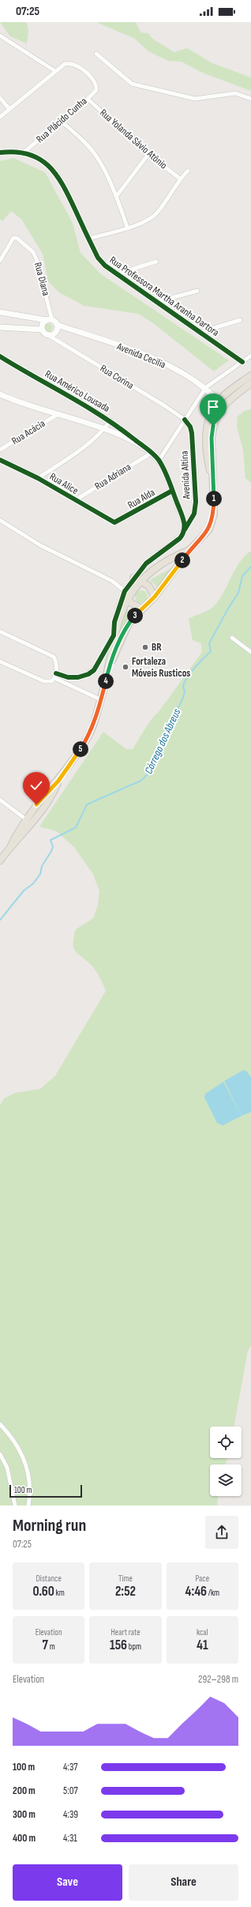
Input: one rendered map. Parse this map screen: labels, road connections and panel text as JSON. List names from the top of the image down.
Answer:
{
  "streets": {
    "street": [
      "Rua Plácido Cunha",
      "Rua Yolanda Sávio Atônio",
      "Rua Diana",
      "Rua Professora Martha Aranha Dartora",
      "Avenida Cecilia",
      "Rua Corina",
      "Rua Américo Lousada",
      "Rua Acácia",
      "Avenida Altina",
      "Rua Adriana",
      "Rua Alice",
      "Rua Alda"
    ]
  },
  "crossings": [
    ["Rua Plácido Cunha", "Rua Yolanda Sávio Atônio"],
    ["Rua Plácido Cunha", "Rua Professora Martha Aranha Dartora"],
    ["Rua Diana", "Avenida Cecilia"],
    ["Rua Diana", "Rua Corina"],
    ["Avenida Cecilia", "Rua Corina"],
    ["Rua Corina", "Avenida Altina"],
    ["Rua Adriana", "Rua Alice"],
    ["Rua Alice", "Rua Alda"]
  ],
  "water": ["Córrego dos Abreus"],
  "places": ["BR", "Fortaleza Móveis Rusticos"],
  "scale_bar": "100 m",
  "page": {
    "status": "07:25",
    "pins": [
      "1",
      "2",
      "3",
      "4",
      "5"
    ],
    "scale": "100 m",
    "heading": ["Morning run", "07:25"],
    "stats": [
      ["Distance", "0.60 km"],
      ["Time", "2:52"],
      ["Pace", "4:46 /km"],
      ["Elevation", "7 m"],
      ["Heart rate", "156 bpm"],
      ["kcal", "41"]
    ],
    "chart": ["Elevation", "292–298 m"],
    "list": [
      {
        "name": "100 m",
        "note": "4:37"
      },
      {
        "name": "200 m",
        "note": "5:07"
      },
      {
        "name": "300 m",
        "note": "4:39"
      },
      {
        "name": "400 m",
        "note": "4:31"
      }
    ],
    "buttons": ["Save", "Share"]
  }
}
